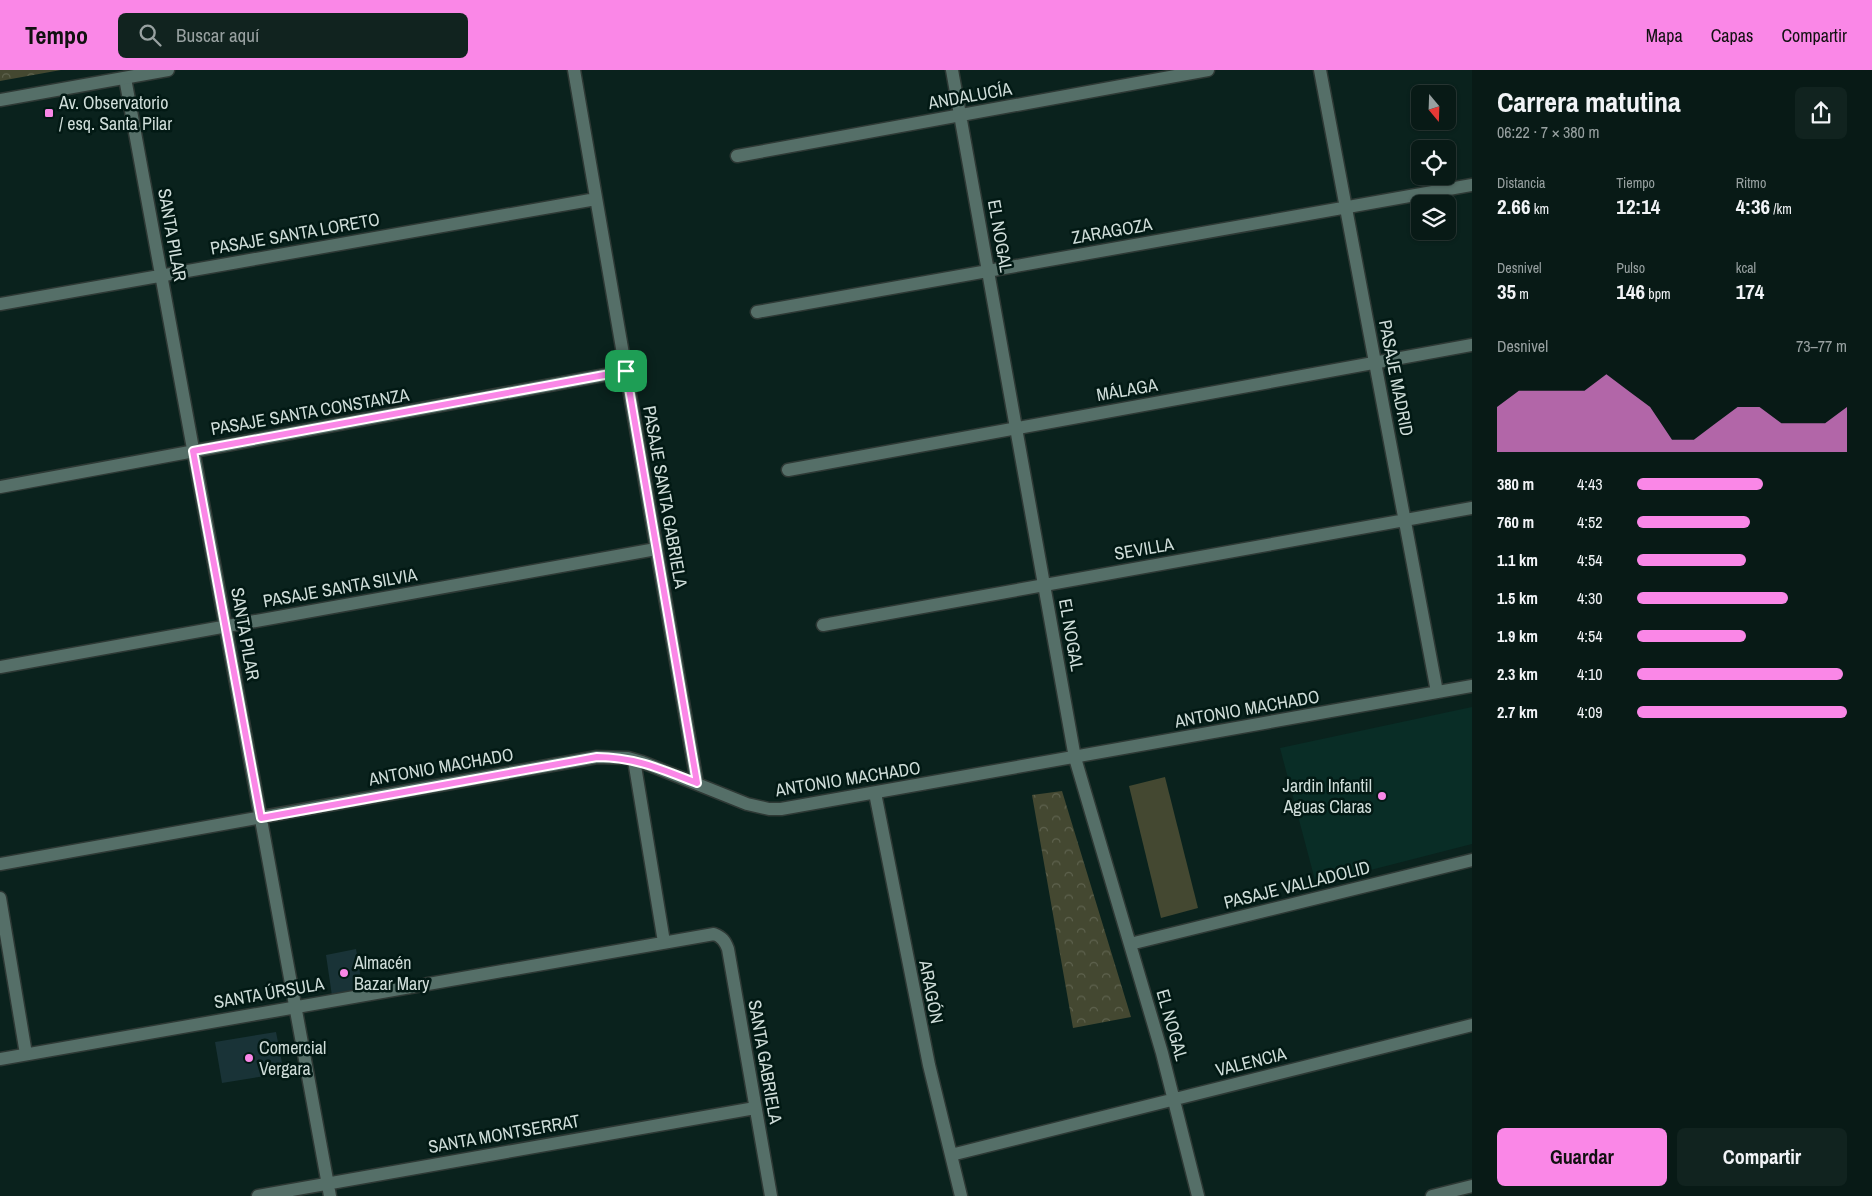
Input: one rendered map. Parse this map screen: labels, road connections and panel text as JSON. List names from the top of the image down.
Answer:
{
  "streets": {
    "street": [
      "ANDALUCÍA",
      "ZARAGOZA",
      "PASAJE SANTA LORETO",
      "SANTA PILAR",
      "EL NOGAL",
      "PASAJE MADRID",
      "MÁLAGA",
      "PASAJE SANTA CONSTANZA",
      "PASAJE SANTA GABRIELA",
      "SEVILLA",
      "PASAJE SANTA SILVIA",
      "ANTONIO MACHADO",
      "PASAJE VALLADOLID",
      "ARAGÓN",
      "SANTA ÚRSULA",
      "SANTA GABRIELA",
      "VALENCIA",
      "SANTA MONTSERRAT"
    ]
  },
  "crossings": [
    ["ANDALUCÍA", "EL NOGAL"],
    ["ZARAGOZA", "EL NOGAL"],
    ["ZARAGOZA", "PASAJE MADRID"],
    ["PASAJE SANTA LORETO", "SANTA PILAR"],
    ["PASAJE SANTA LORETO", "PASAJE SANTA GABRIELA"],
    ["SANTA PILAR", "PASAJE SANTA CONSTANZA"],
    ["SANTA PILAR", "PASAJE SANTA SILVIA"],
    ["SANTA PILAR", "ANTONIO MACHADO"],
    ["SANTA PILAR", "SANTA ÚRSULA"],
    ["SANTA PILAR", "SANTA MONTSERRAT"],
    ["EL NOGAL", "MÁLAGA"],
    ["EL NOGAL", "SEVILLA"],
    ["EL NOGAL", "ANTONIO MACHADO"],
    ["EL NOGAL", "PASAJE VALLADOLID"],
    ["EL NOGAL", "VALENCIA"],
    ["PASAJE MADRID", "MÁLAGA"],
    ["PASAJE MADRID", "SEVILLA"],
    ["PASAJE MADRID", "ANTONIO MACHADO"],
    ["PASAJE SANTA CONSTANZA", "PASAJE SANTA GABRIELA"],
    ["PASAJE SANTA GABRIELA", "PASAJE SANTA SILVIA"],
    ["PASAJE SANTA GABRIELA", "ANTONIO MACHADO"],
    ["ANTONIO MACHADO", "ARAGÓN"],
    ["ARAGÓN", "VALENCIA"],
    ["SANTA ÚRSULA", "SANTA GABRIELA"],
    ["SANTA GABRIELA", "SANTA MONTSERRAT"]
  ],
  "places": {
    "transit": ["Av. Observatorio / esq. Santa Pilar"],
    "other": ["Jardin Infantil Aguas Claras", "Almacén Bazar Mary", "Comercial Vergara"]
  },
  "north": "bottom",
  "page": {
    "header": "Tempo",
    "search": "Buscar aquí",
    "nav": ["Mapa", "Capas", "Compartir"],
    "heading": ["Carrera matutina", "06:22 · 7 × 380 m"],
    "stats": [
      ["Distancia", "2.66 km"],
      ["Tiempo", "12:14"],
      ["Ritmo", "4:36 /km"],
      ["Desnivel", "35 m"],
      ["Pulso", "146 bpm"],
      ["kcal", "174"]
    ],
    "chart": ["Desnivel", "73–77 m"],
    "list": [
      {
        "name": "380 m",
        "note": "4:43"
      },
      {
        "name": "760 m",
        "note": "4:52"
      },
      {
        "name": "1.1 km",
        "note": "4:54"
      },
      {
        "name": "1.5 km",
        "note": "4:30"
      },
      {
        "name": "1.9 km",
        "note": "4:54"
      },
      {
        "name": "2.3 km",
        "note": "4:10"
      },
      {
        "name": "2.7 km",
        "note": "4:09"
      }
    ],
    "buttons": ["Guardar", "Compartir"]
  }
}
